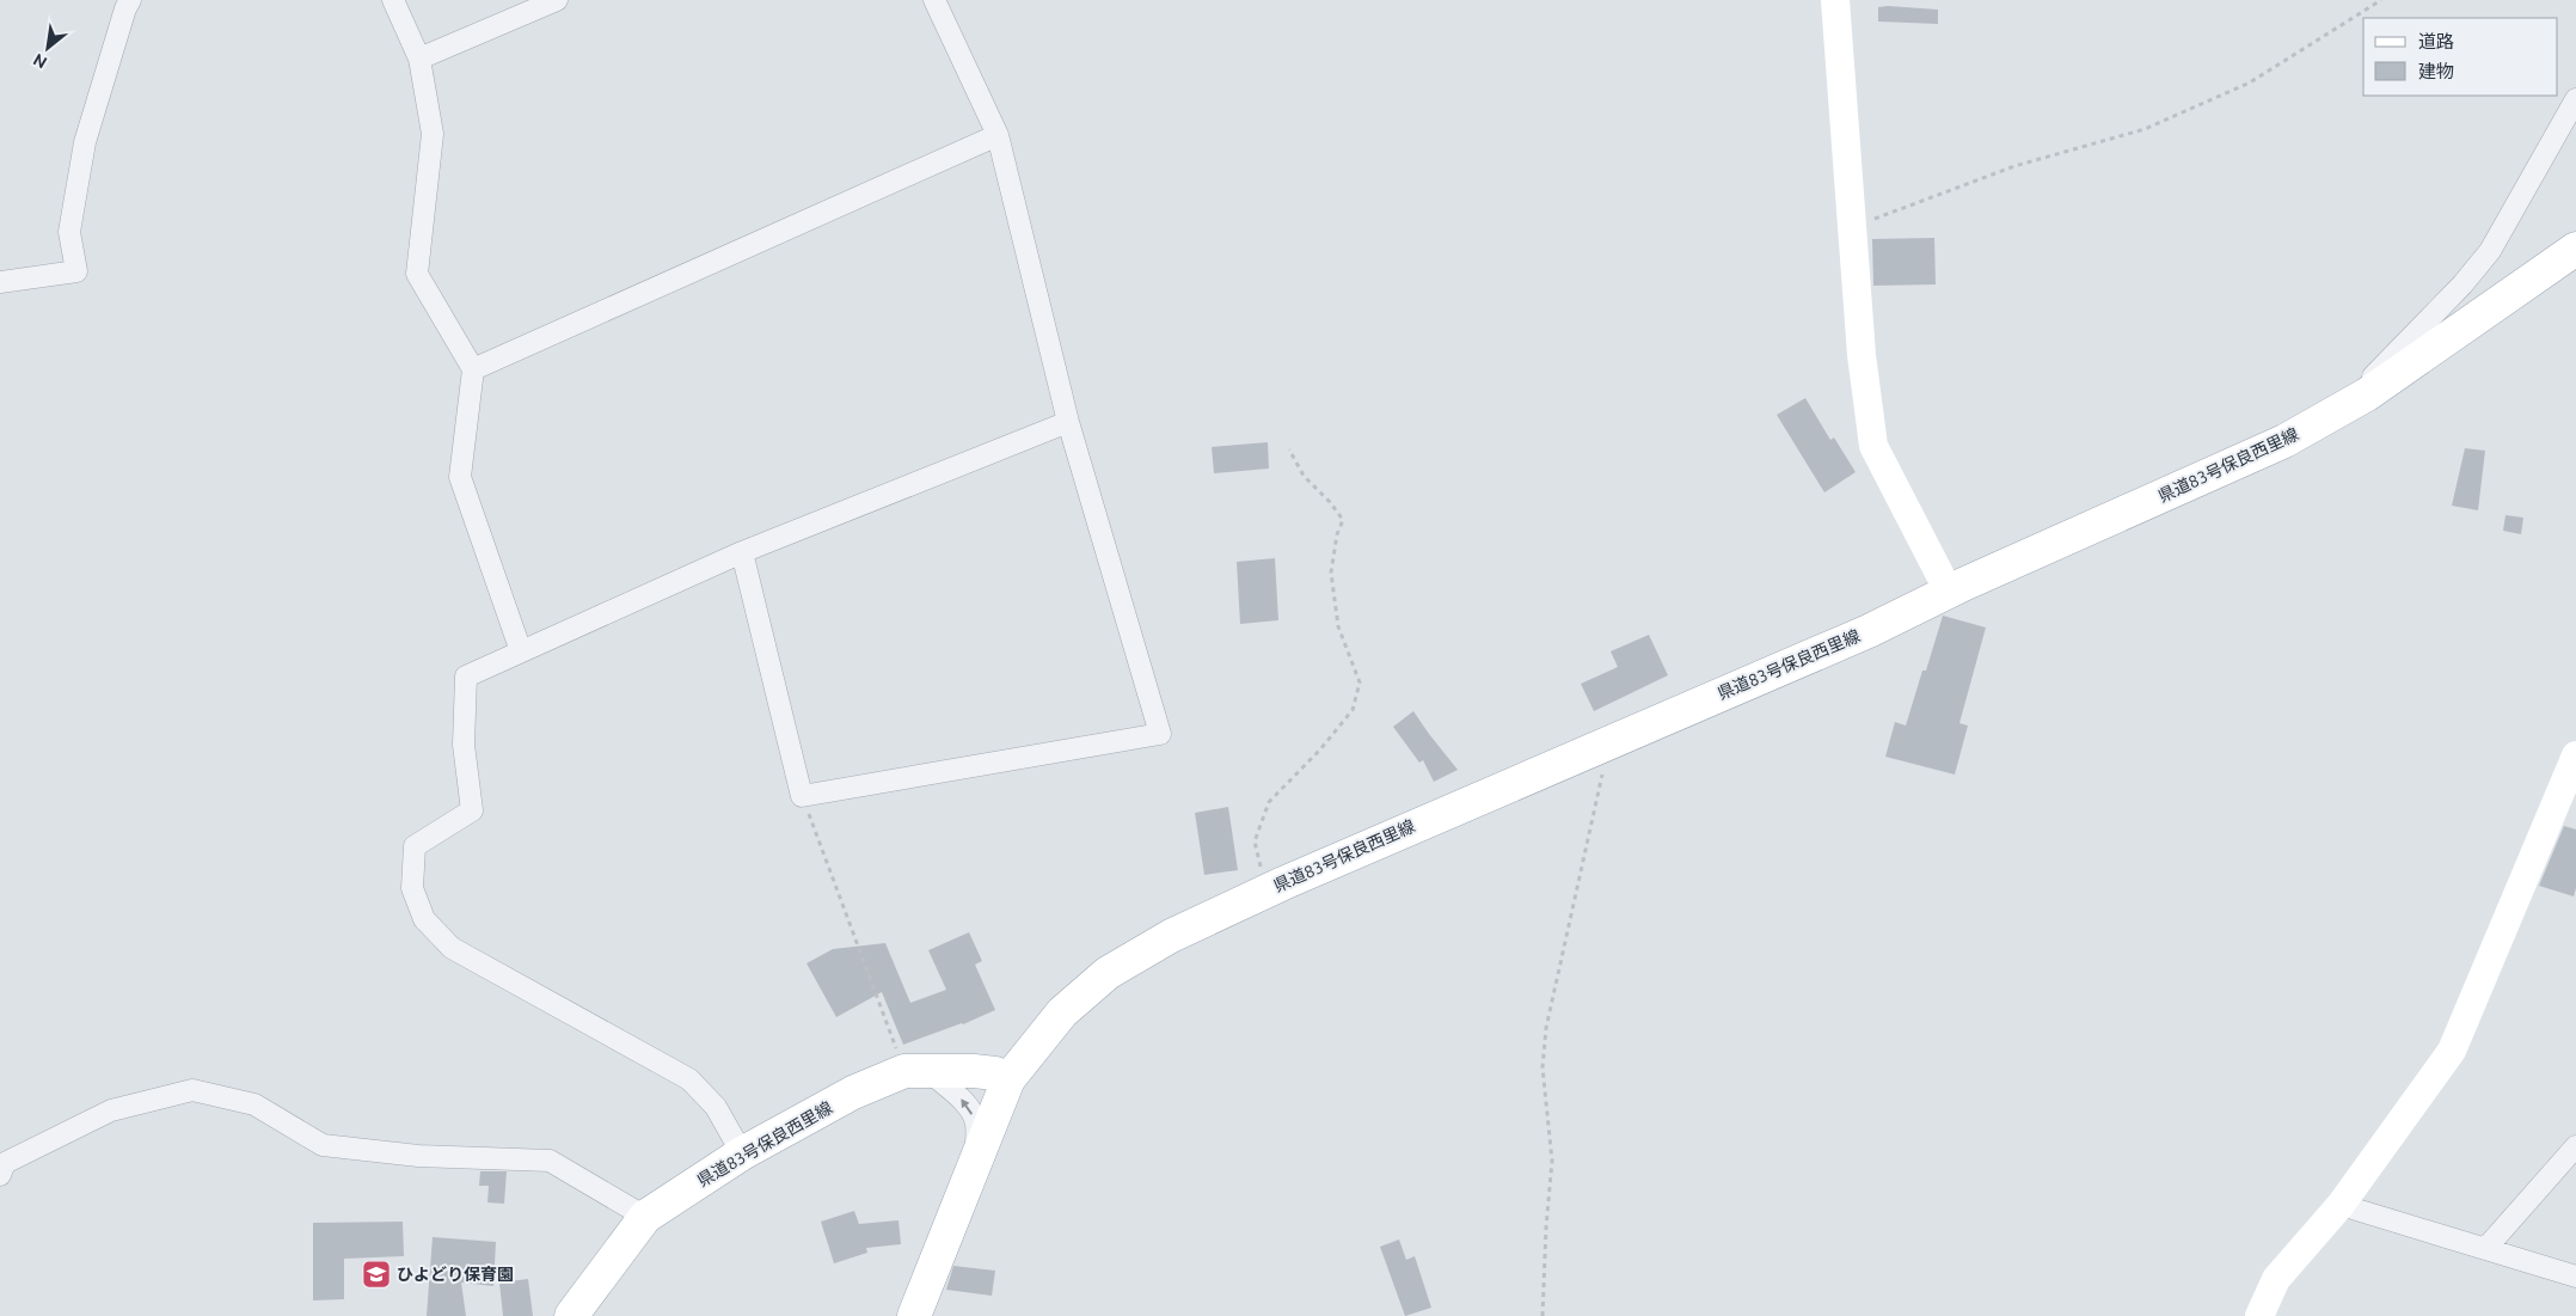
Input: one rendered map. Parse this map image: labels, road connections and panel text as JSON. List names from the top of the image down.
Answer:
{
  "streets": {
    "main road": ["県道83号保良西里線"]
  },
  "places": {
    "school or university": ["ひよどり保育園"]
  },
  "legend": ["道路", "建物"],
  "north": "bottom left"
}
